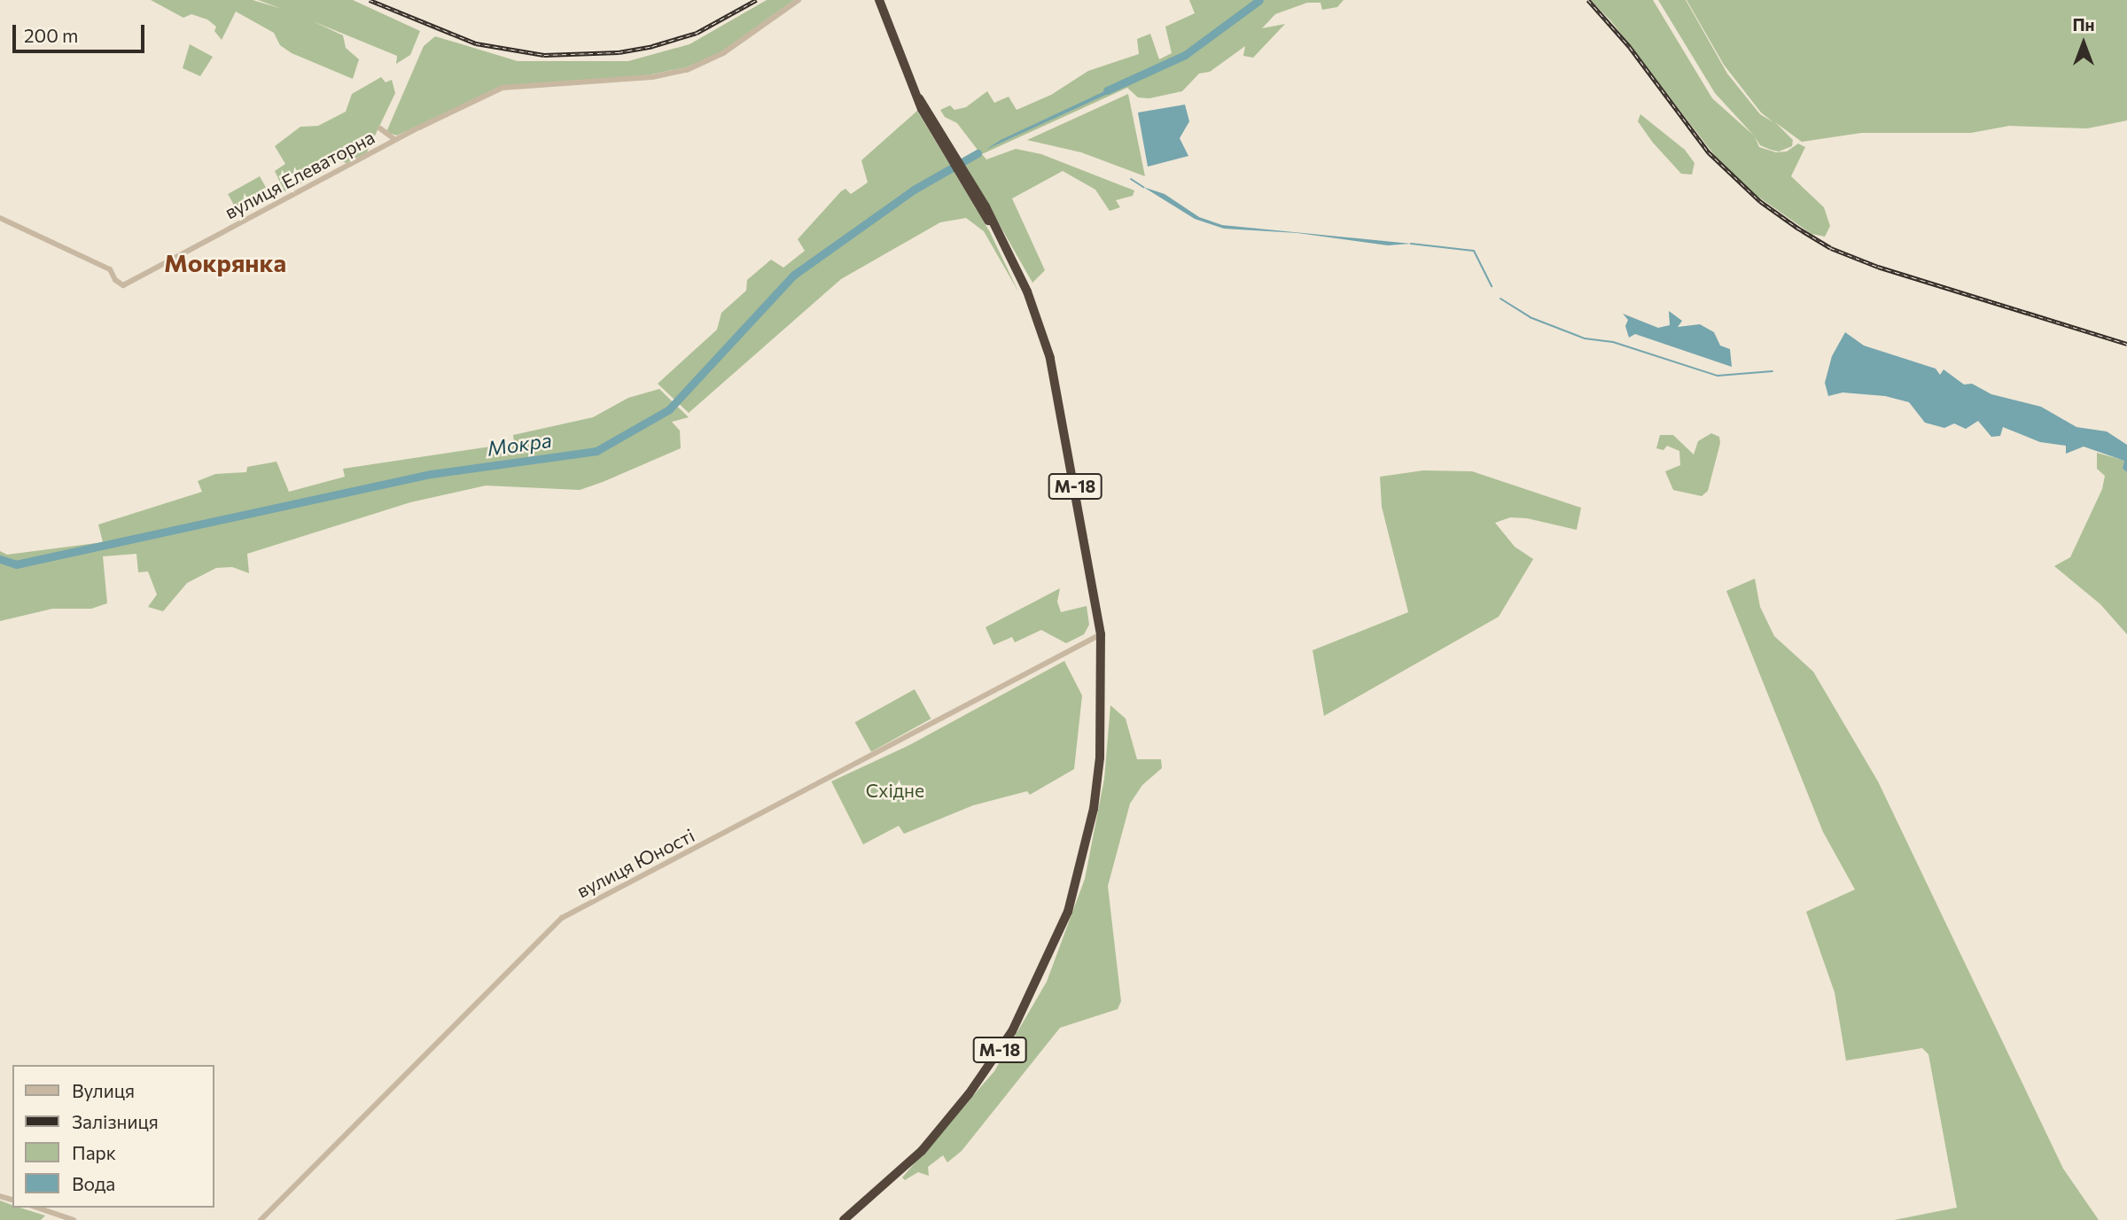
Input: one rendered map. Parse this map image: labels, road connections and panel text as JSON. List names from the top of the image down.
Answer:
{
  "streets": {
    "highway": ["М-18"],
    "street": ["вулиця Елеваторна", "вулиця Юності"]
  },
  "crossings": [
    ["М-18", "вулиця Юності"]
  ],
  "districts": ["Мокрянка"],
  "water": ["Мокра"],
  "parks": ["Східне"],
  "legend": [
    "Вулиця",
    "Залізниця",
    "Парк",
    "Вода"
  ],
  "scale_bar": "200 m",
  "north": "top"
}
